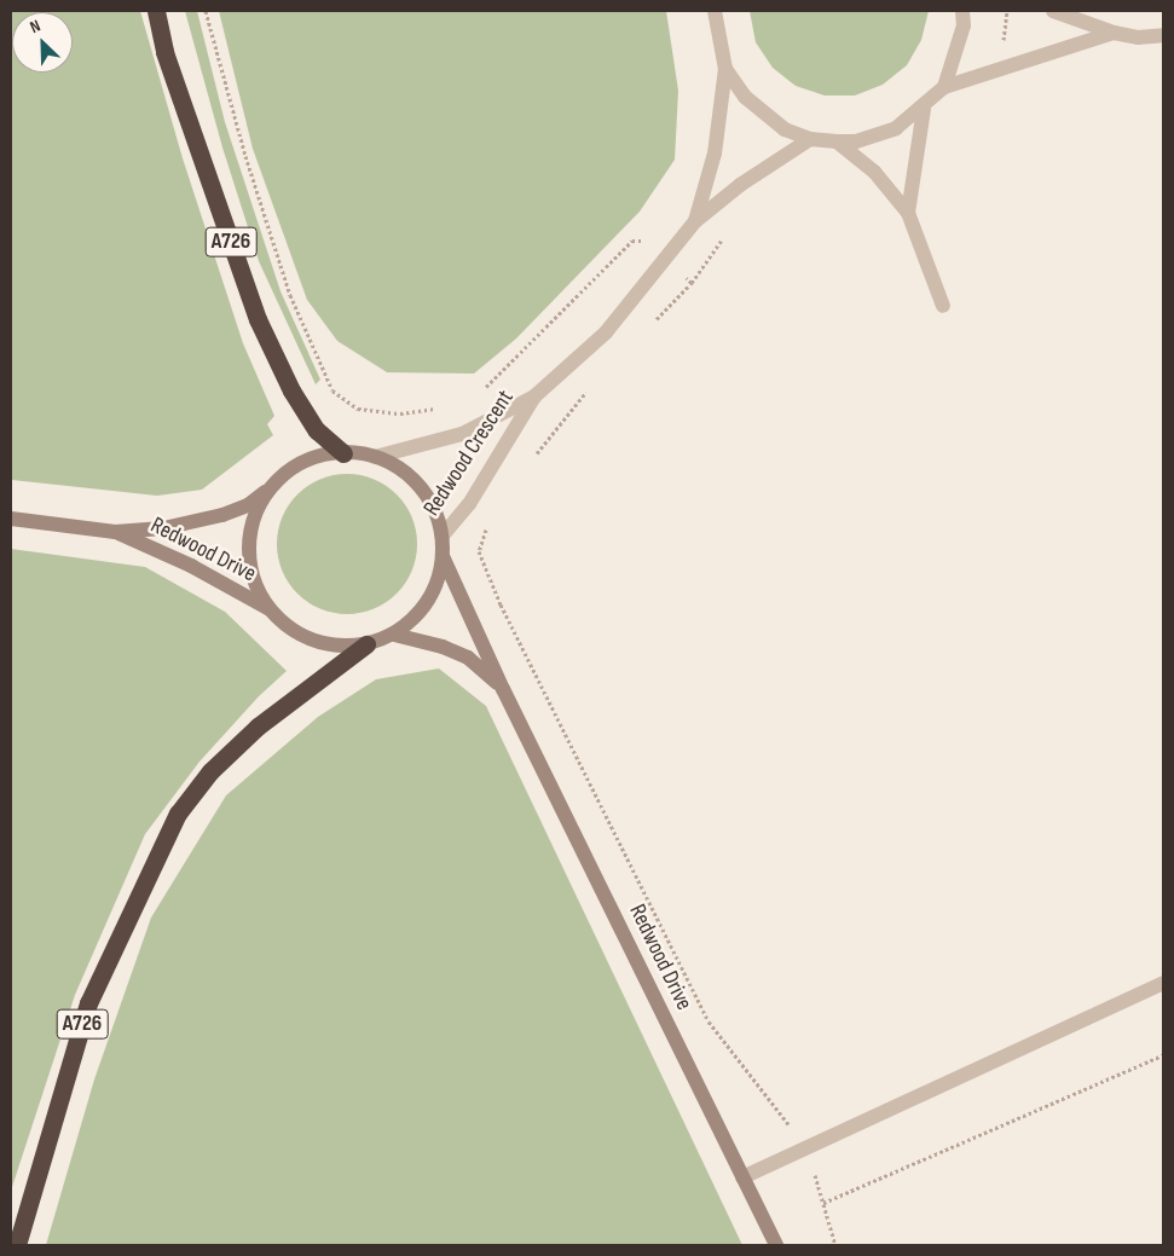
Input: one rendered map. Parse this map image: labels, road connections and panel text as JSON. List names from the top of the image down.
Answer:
{
  "streets": {
    "highway": ["A726"],
    "street": ["Redwood Crescent", "Redwood Drive"]
  },
  "crossings": [
    ["A726", "Redwood Crescent"],
    ["A726", "Redwood Drive"],
    ["Redwood Crescent", "Redwood Drive"]
  ],
  "north": "top left"
}
